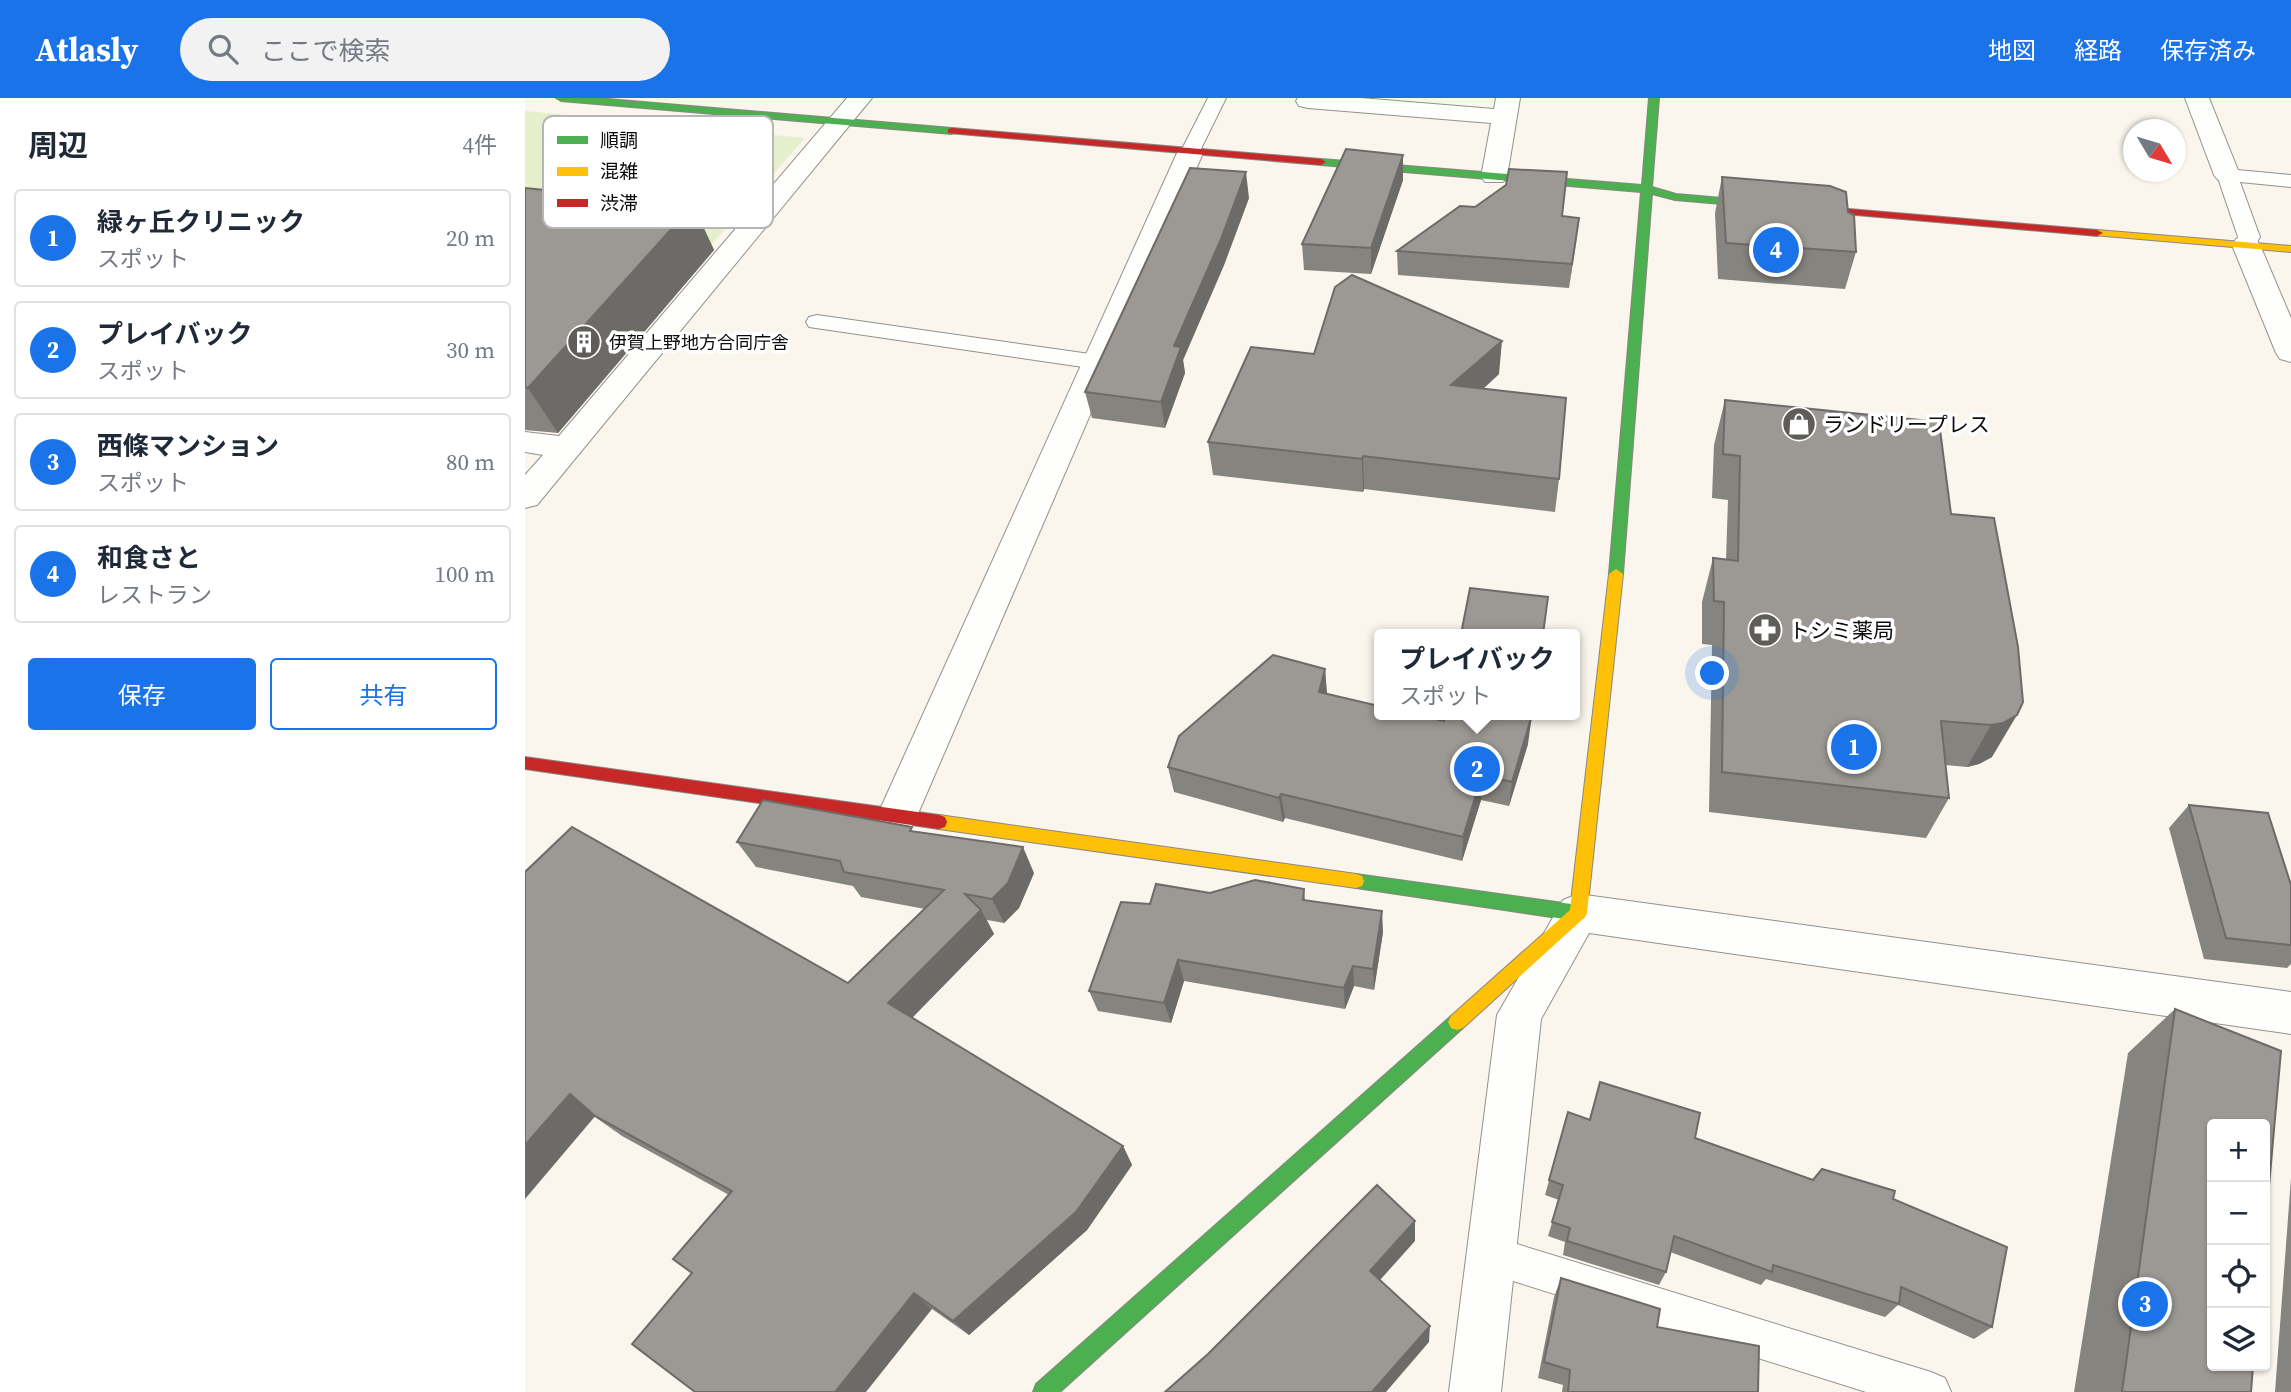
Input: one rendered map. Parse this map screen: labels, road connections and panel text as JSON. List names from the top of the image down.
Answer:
{
  "places": {
    "building": ["伊賀上野地方合同庁舎"],
    "shop": ["ランドリープレス"],
    "pharmacy": ["トシミ薬局"]
  },
  "legend": ["順調", "混雑", "渋滞"],
  "north": "bottom right",
  "page": {
    "header": "Atlasly",
    "search": "ここで検索",
    "nav": ["地図", "経路", "保存済み"],
    "heading": ["周辺", "4件"],
    "list": [
      {
        "mark": "1",
        "name": "緑ヶ丘クリニック",
        "note": "スポット",
        "value": "20 m"
      },
      {
        "mark": "2",
        "name": "プレイバック",
        "note": "スポット",
        "value": "30 m"
      },
      {
        "mark": "3",
        "name": "西條マンション",
        "note": "スポット",
        "value": "80 m"
      },
      {
        "mark": "4",
        "name": "和食さと",
        "note": "レストラン",
        "value": "100 m"
      }
    ],
    "pins": [
      "4",
      "1",
      "2",
      "3"
    ],
    "popup": ["プレイバック", "スポット"],
    "buttons": ["保存", "共有"],
    "map_buttons": ["+", "−"]
  }
}
